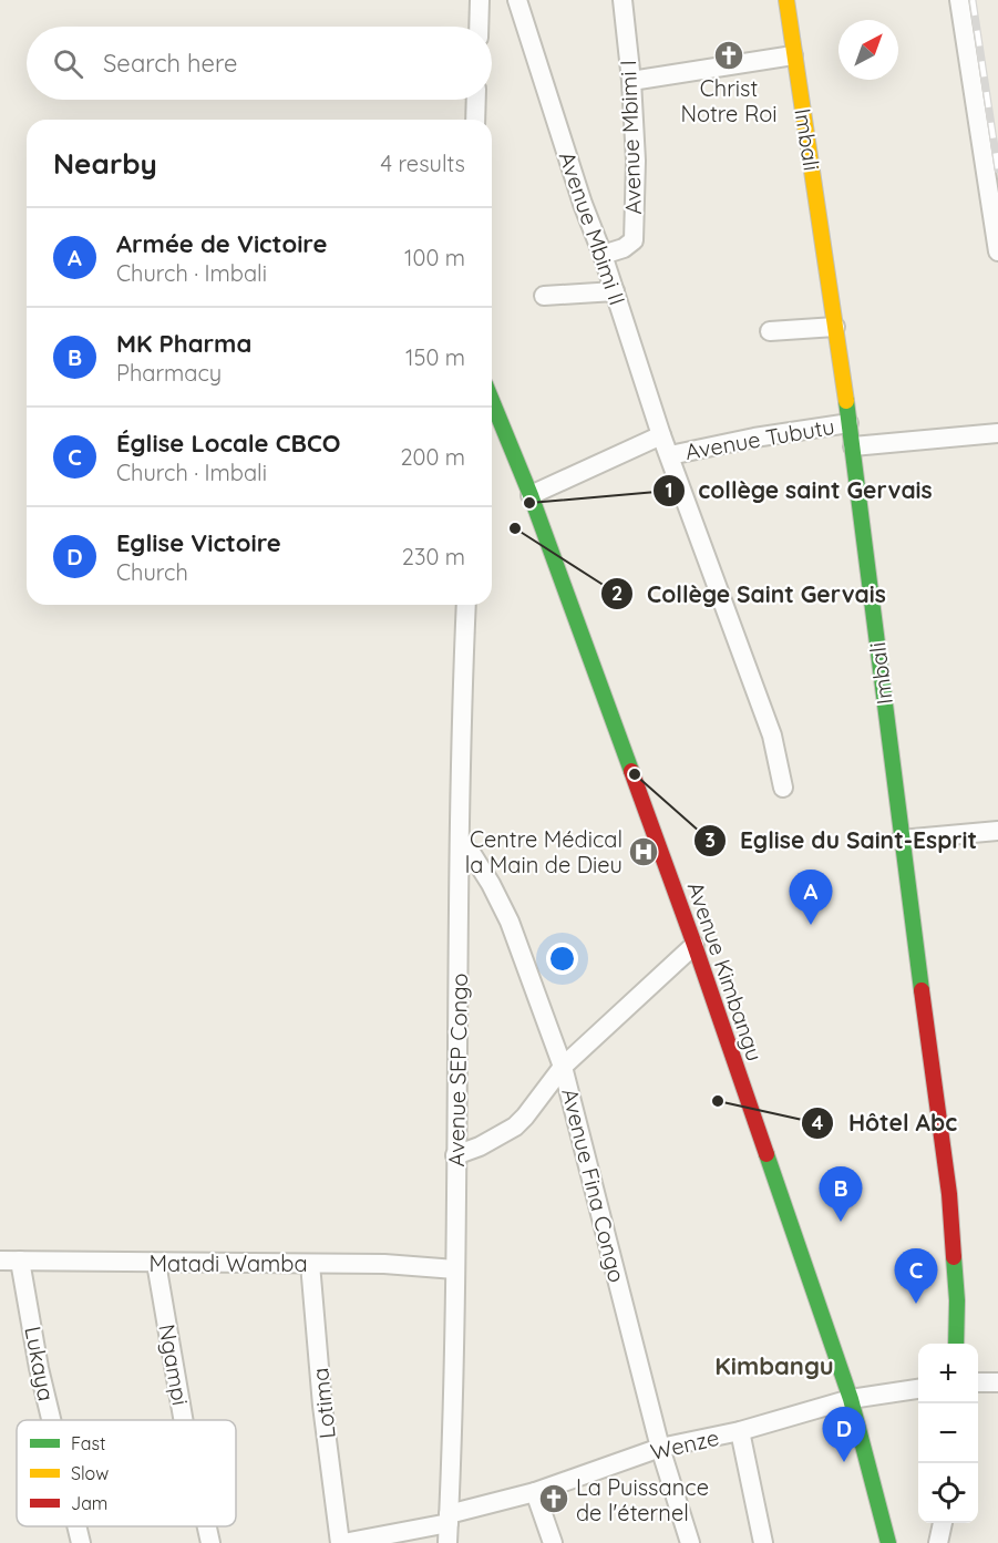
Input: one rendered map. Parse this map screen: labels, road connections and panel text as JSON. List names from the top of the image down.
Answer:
{
  "streets": {
    "street": [
      "Avenue Mbimi I",
      "Imbali",
      "Avenue Mbimi II",
      "Avenue Tubutu",
      "Avenue Kimbangu",
      "Avenue SEP Congo",
      "Avenue Fina Congo",
      "Matadi Wamba",
      "Lukaya",
      "Ngampi",
      "Lotima",
      "Wenze"
    ]
  },
  "crossings": [
    ["Avenue Mbimi I", "Avenue Mbimi II"],
    ["Imbali", "Avenue Tubutu"],
    ["Avenue Mbimi II", "Avenue Tubutu"],
    ["Avenue Tubutu", "Avenue Kimbangu"],
    ["Avenue Kimbangu", "Wenze"],
    ["Avenue SEP Congo", "Avenue Fina Congo"],
    ["Avenue SEP Congo", "Matadi Wamba"],
    ["Avenue SEP Congo", "Wenze"],
    ["Avenue Fina Congo", "Wenze"],
    ["Matadi Wamba", "Lukaya"],
    ["Matadi Wamba", "Ngampi"],
    ["Matadi Wamba", "Lotima"],
    ["Lotima", "Wenze"]
  ],
  "districts": ["Kimbangu"],
  "places": {
    "church": ["Christ Notre Roi", "La Puissance de l'éternel"],
    "other": [
      "collège saint Gervais",
      "Collège Saint Gervais",
      "Eglise du Saint-Esprit",
      "Hôtel Abc"
    ],
    "hospital": ["Centre Médical la Main de Dieu"]
  },
  "legend": ["Fast", "Slow", "Jam"],
  "north": "top right",
  "page": {
    "search": "Search here",
    "heading": ["Nearby", "4 results"],
    "list": [
      {
        "mark": "A",
        "name": "Armée de Victoire",
        "note": "Church · Imbali",
        "value": "100 m"
      },
      {
        "mark": "B",
        "name": "MK Pharma",
        "note": "Pharmacy",
        "value": "150 m"
      },
      {
        "mark": "C",
        "name": "Église Locale CBCO",
        "note": "Church · Imbali",
        "value": "200 m"
      },
      {
        "mark": "D",
        "name": "Eglise Victoire",
        "note": "Church",
        "value": "230 m"
      }
    ],
    "pins": [
      "A",
      "B",
      "C",
      "D"
    ],
    "map_buttons": ["+", "−"]
  }
}
